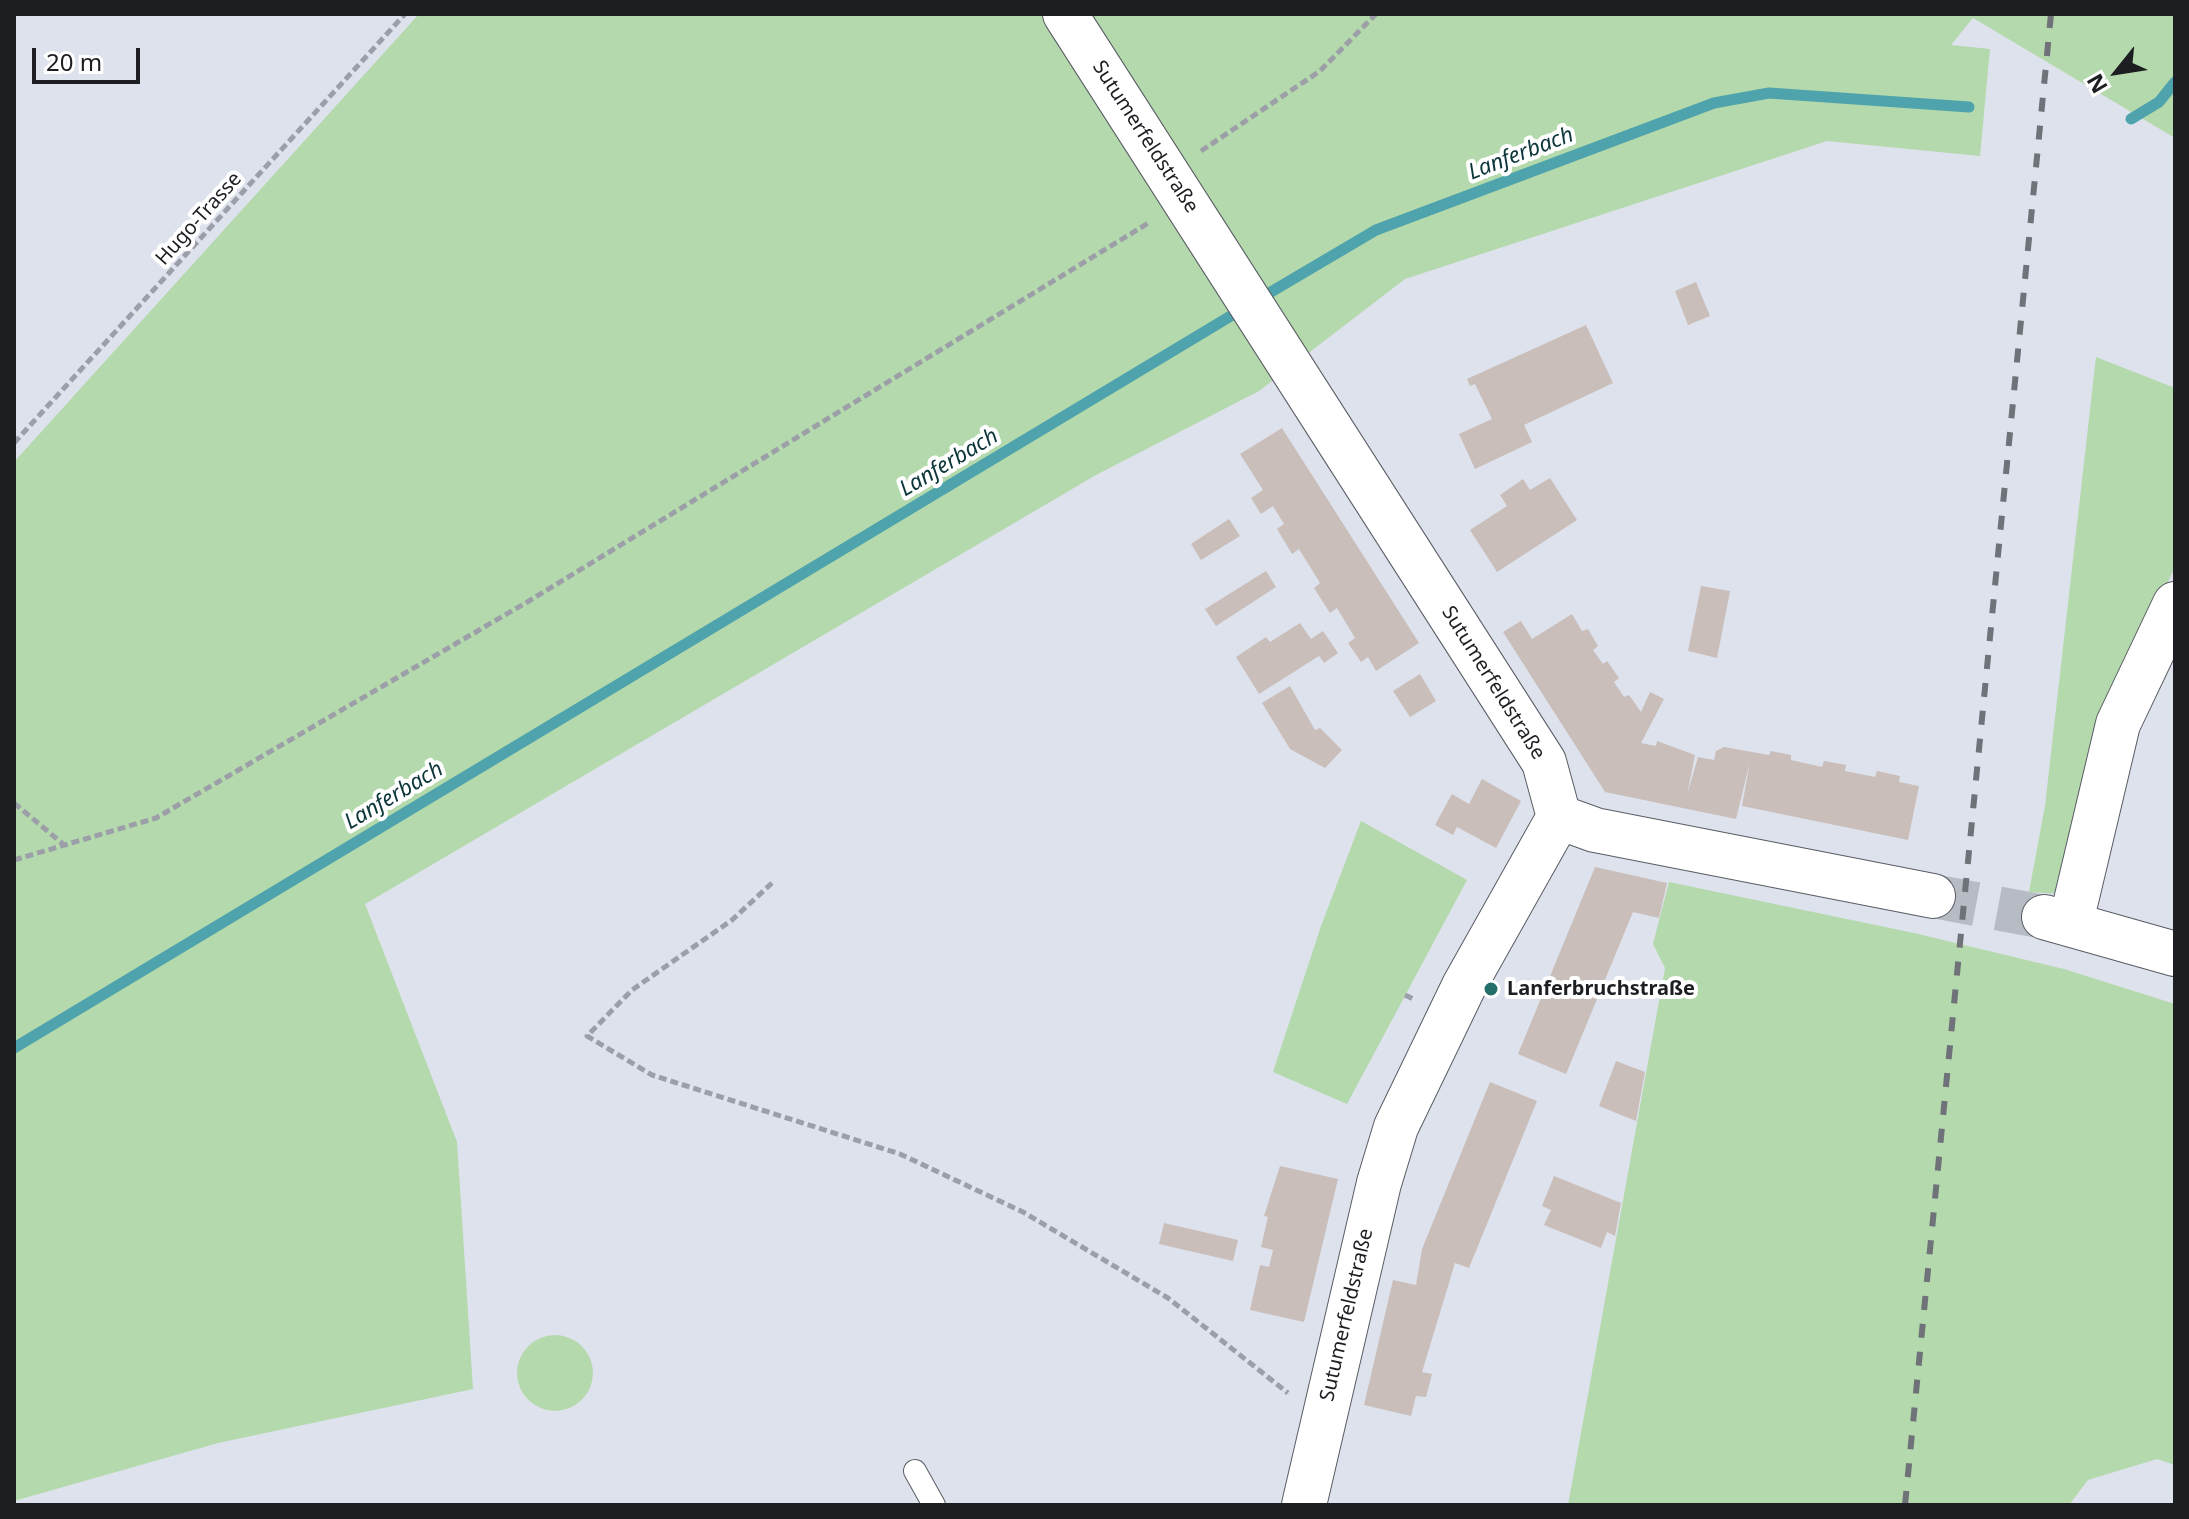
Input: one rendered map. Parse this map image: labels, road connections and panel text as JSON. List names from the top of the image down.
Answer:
{
  "streets": {
    "street": ["Sutumerfeldstraße"],
    "path": ["Hugo-Trasse"]
  },
  "water": ["Lanferbach"],
  "places": ["Lanferbruchstraße"],
  "scale_bar": "20 m",
  "north": "bottom left"
}
